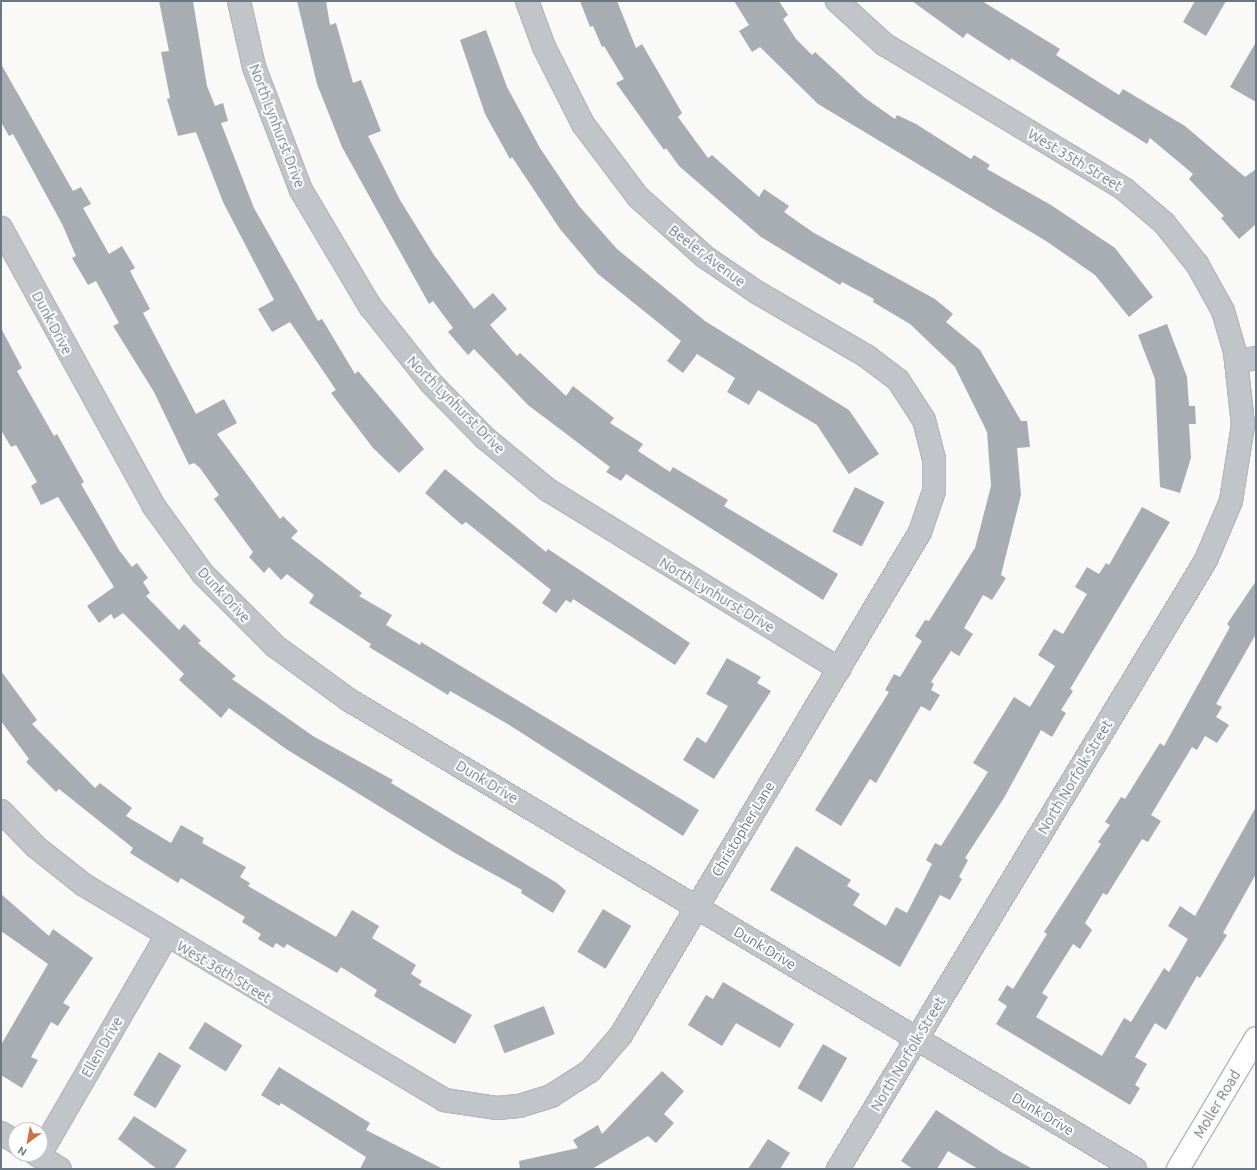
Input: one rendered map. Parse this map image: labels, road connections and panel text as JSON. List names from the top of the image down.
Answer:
{
  "streets": {
    "main road": ["Moller Road"],
    "street": [
      "North Lynhurst Drive",
      "West 35th Street",
      "Beeler Avenue",
      "Dunk Drive",
      "North Norfolk Street",
      "Christopher Lane",
      "West 36th Street",
      "Ellen Drive"
    ]
  },
  "crossings": [
    ["North Lynhurst Drive", "Christopher Lane"],
    ["West 35th Street", "North Norfolk Street"],
    ["Beeler Avenue", "Christopher Lane"],
    ["Dunk Drive", "North Norfolk Street"],
    ["Dunk Drive", "Christopher Lane"],
    ["Christopher Lane", "West 36th Street"],
    ["West 36th Street", "Ellen Drive"]
  ],
  "north": "bottom left"
}
